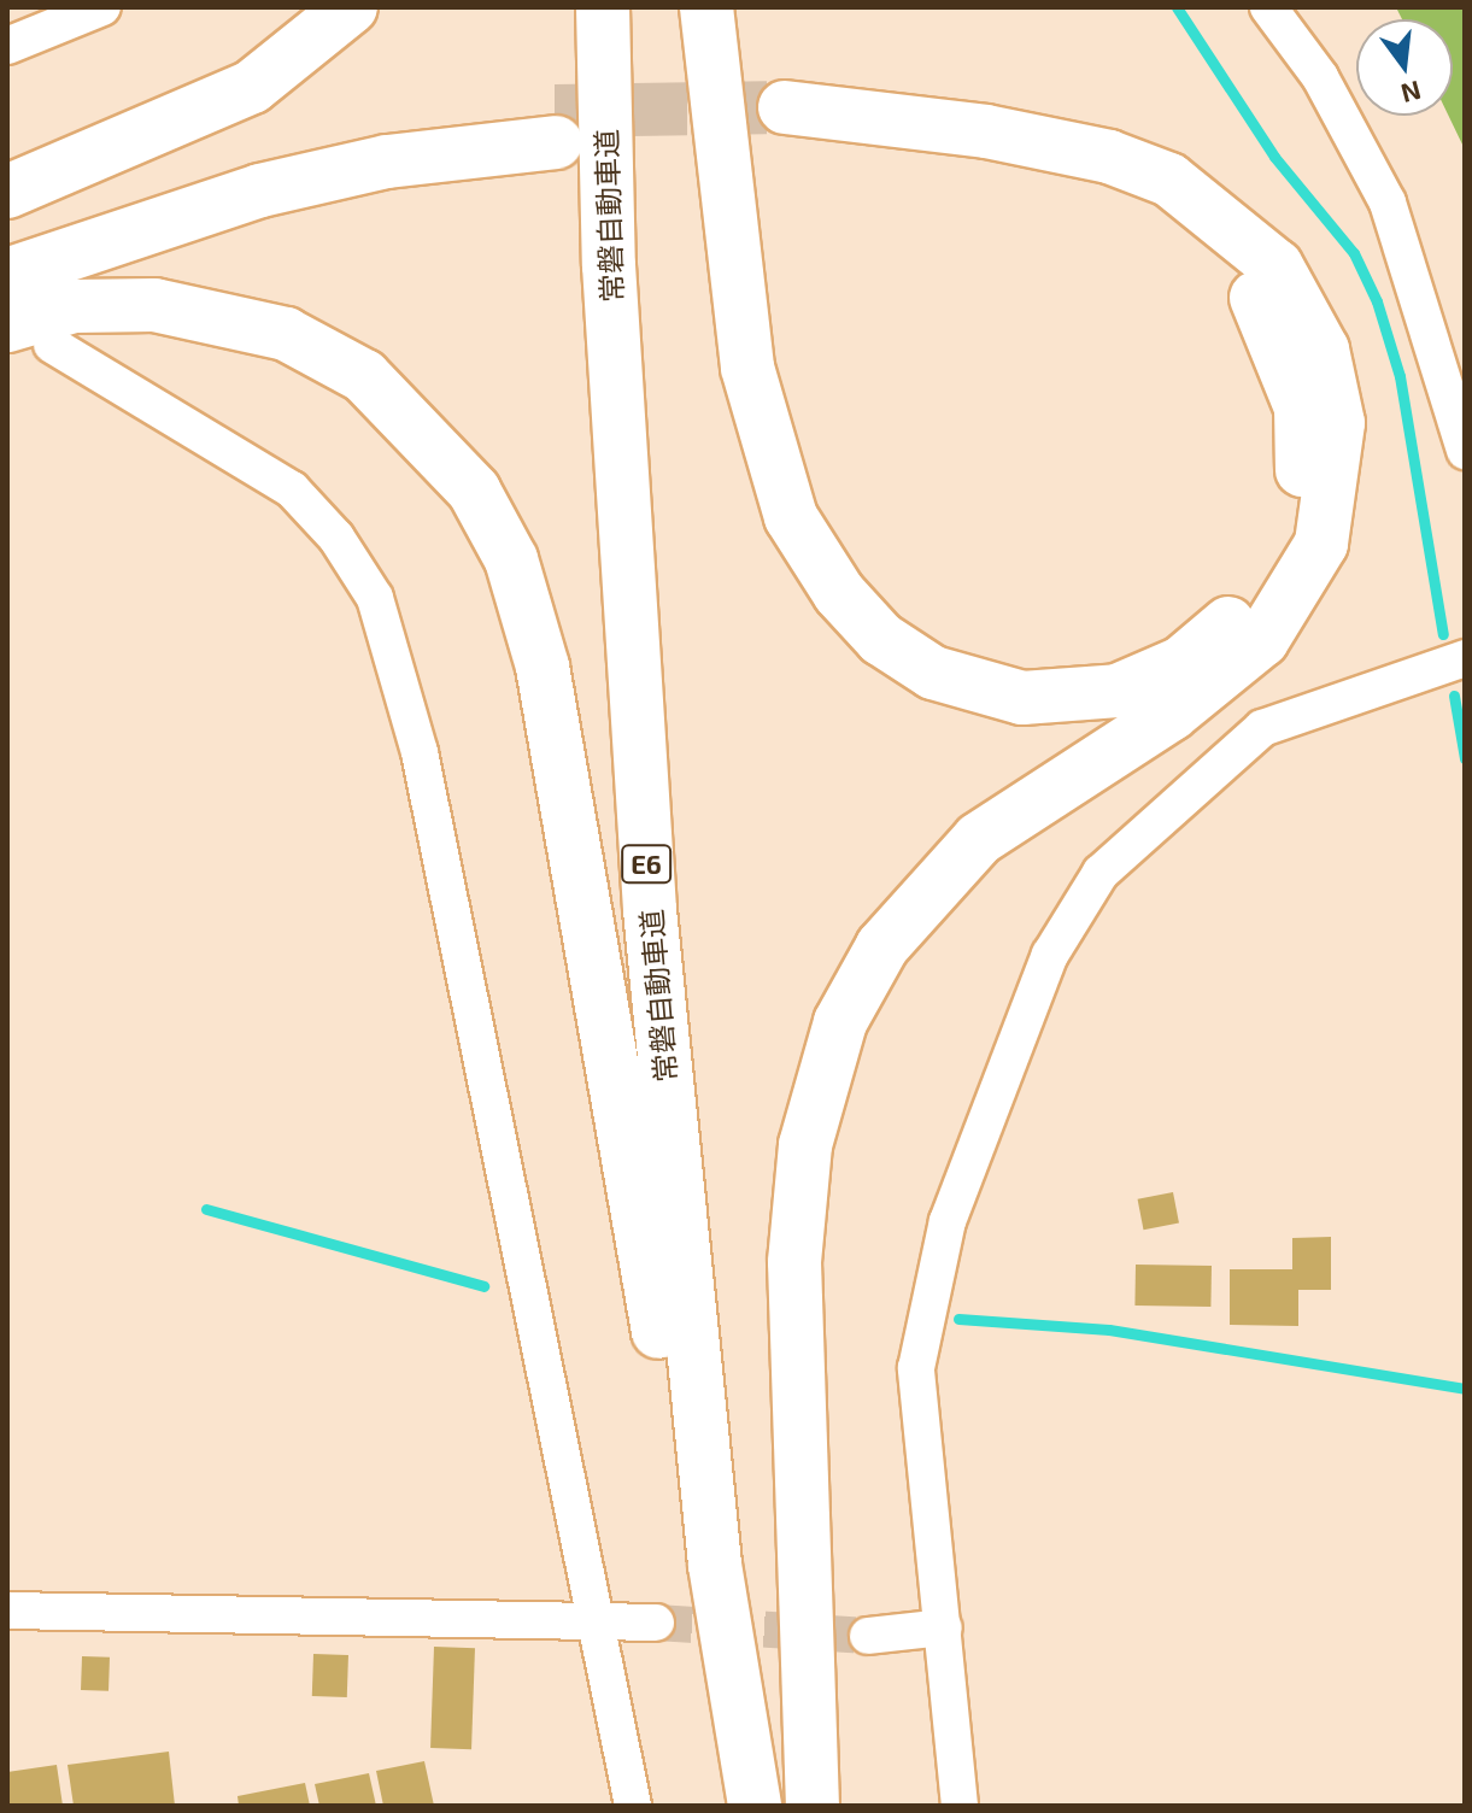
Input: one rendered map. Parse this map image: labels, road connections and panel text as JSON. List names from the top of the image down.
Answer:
{
  "streets": {
    "highway": ["常磐自動車道", "E6"]
  },
  "north": "bottom"
}
